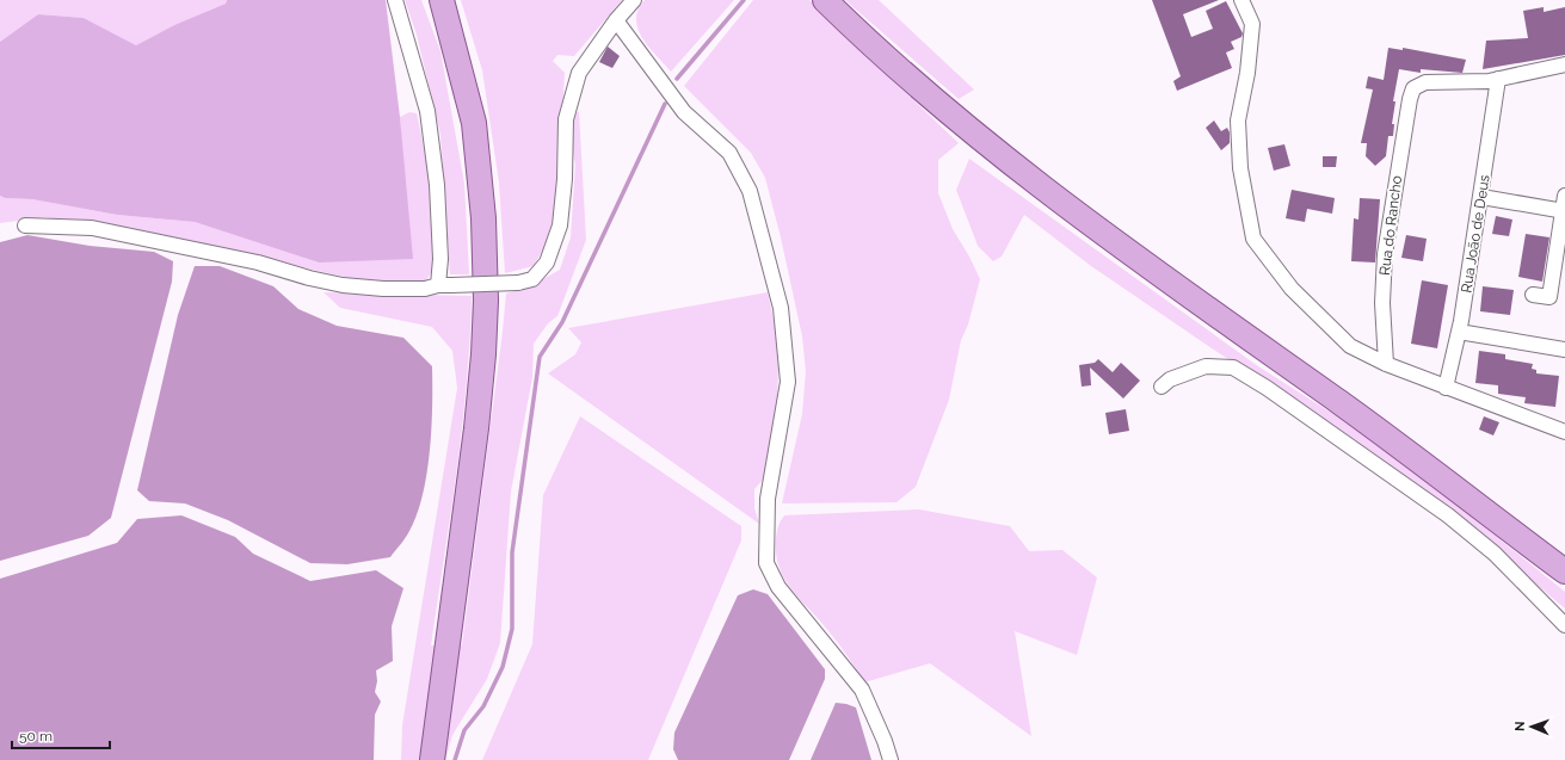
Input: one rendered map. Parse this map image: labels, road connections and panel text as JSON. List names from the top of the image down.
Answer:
{
  "streets": {
    "street": ["Rua do Rancho", "Rua João de Deus"]
  },
  "crossings": [
    ["Rua do Rancho", "Rua João de Deus"]
  ],
  "scale_bar": "50 m",
  "north": "left"
}
